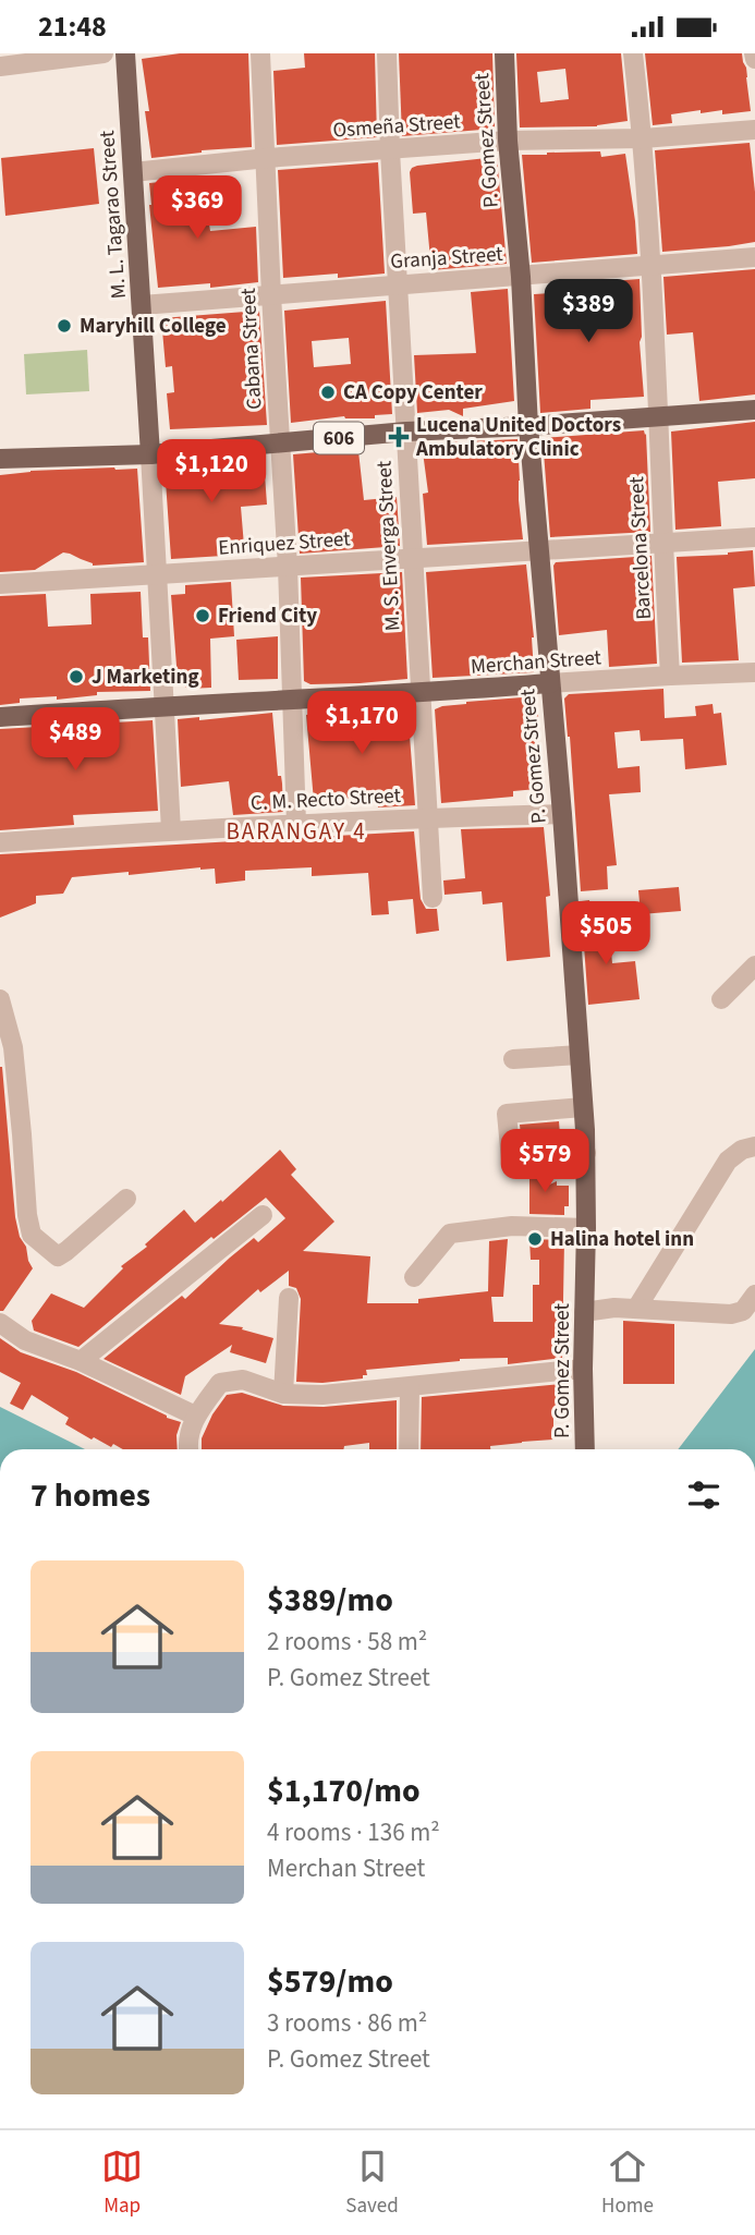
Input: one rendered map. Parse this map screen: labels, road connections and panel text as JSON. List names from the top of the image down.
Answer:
{
  "streets": {
    "main road": [
      "P. Gomez Street",
      "M. L. Tagarao Street",
      "606",
      "Merchan Street"
    ],
    "street": [
      "Osmeña Street",
      "Granja Street",
      "Cabana Street",
      "Enriquez Street",
      "M. S. Enverga Street",
      "Barcelona Street",
      "C. M. Recto Street"
    ]
  },
  "crossings": [
    ["Osmeña Street", "P. Gomez Street"],
    ["Osmeña Street", "M. L. Tagarao Street"],
    ["Osmeña Street", "Cabana Street"],
    ["Osmeña Street", "M. S. Enverga Street"],
    ["Osmeña Street", "Barcelona Street"],
    ["P. Gomez Street", "Granja Street"],
    ["P. Gomez Street", "606"],
    ["P. Gomez Street", "Enriquez Street"],
    ["P. Gomez Street", "Merchan Street"],
    ["P. Gomez Street", "C. M. Recto Street"],
    ["M. L. Tagarao Street", "Granja Street"],
    ["M. L. Tagarao Street", "606"],
    ["M. L. Tagarao Street", "Enriquez Street"],
    ["M. L. Tagarao Street", "Merchan Street"],
    ["M. L. Tagarao Street", "C. M. Recto Street"],
    ["Granja Street", "Cabana Street"],
    ["Granja Street", "M. S. Enverga Street"],
    ["Granja Street", "Barcelona Street"],
    ["Cabana Street", "606"],
    ["Cabana Street", "Enriquez Street"],
    ["Cabana Street", "Merchan Street"],
    ["Cabana Street", "C. M. Recto Street"],
    ["606", "M. S. Enverga Street"],
    ["Enriquez Street", "M. S. Enverga Street"],
    ["Enriquez Street", "Barcelona Street"],
    ["M. S. Enverga Street", "Merchan Street"],
    ["M. S. Enverga Street", "C. M. Recto Street"],
    ["Barcelona Street", "Merchan Street"]
  ],
  "districts": ["BARANGAY 4"],
  "places": {
    "other": [
      "Maryhill College",
      "CA Copy Center",
      "Friend City",
      "J Marketing",
      "Halina hotel inn"
    ],
    "health": ["Lucena United Doctors Ambulatory Clinic"]
  },
  "page": {
    "status": "21:48",
    "price": [
      "$369",
      "$389",
      "$1,120",
      "$1,170",
      "$489",
      "$505",
      "$579"
    ],
    "heading": "7 homes",
    "list": [
      {
        "name": "$389/mo",
        "note": "2 rooms · 58 m² · P. Gomez Street"
      },
      {
        "name": "$1,170/mo",
        "note": "4 rooms · 136 m² · Merchan Street"
      },
      {
        "name": "$579/mo",
        "note": "3 rooms · 86 m² · P. Gomez Street"
      }
    ],
    "tabs": ["Map", "Saved", "Home"]
  }
}
